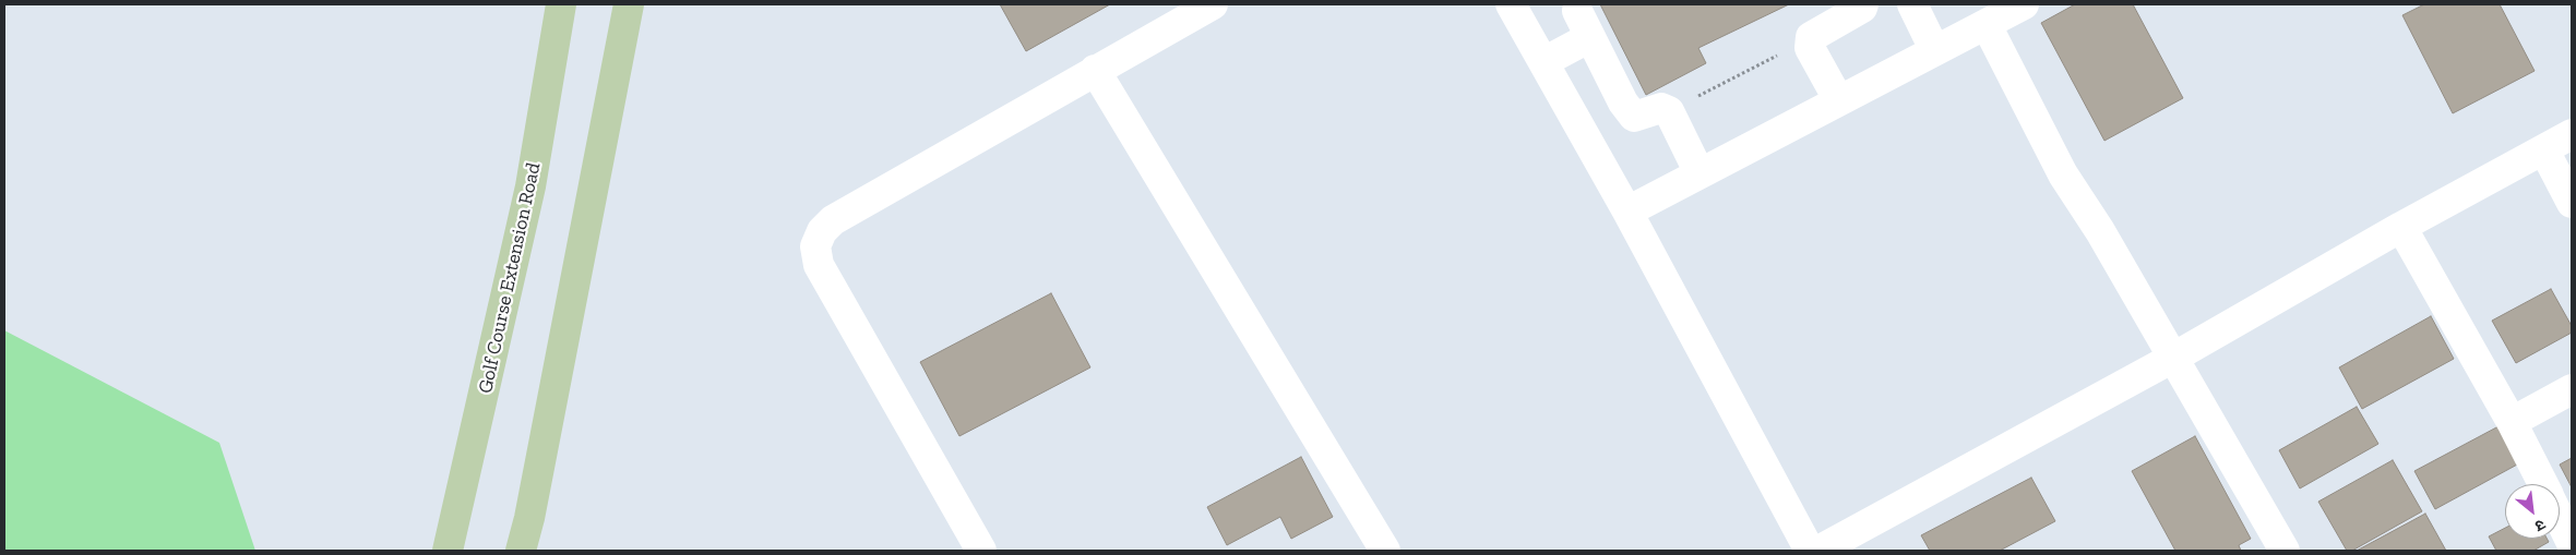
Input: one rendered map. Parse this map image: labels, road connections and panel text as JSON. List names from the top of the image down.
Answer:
{
  "streets": {
    "main road": ["Golf Course Extension Road"]
  },
  "north": "bottom right"
}
